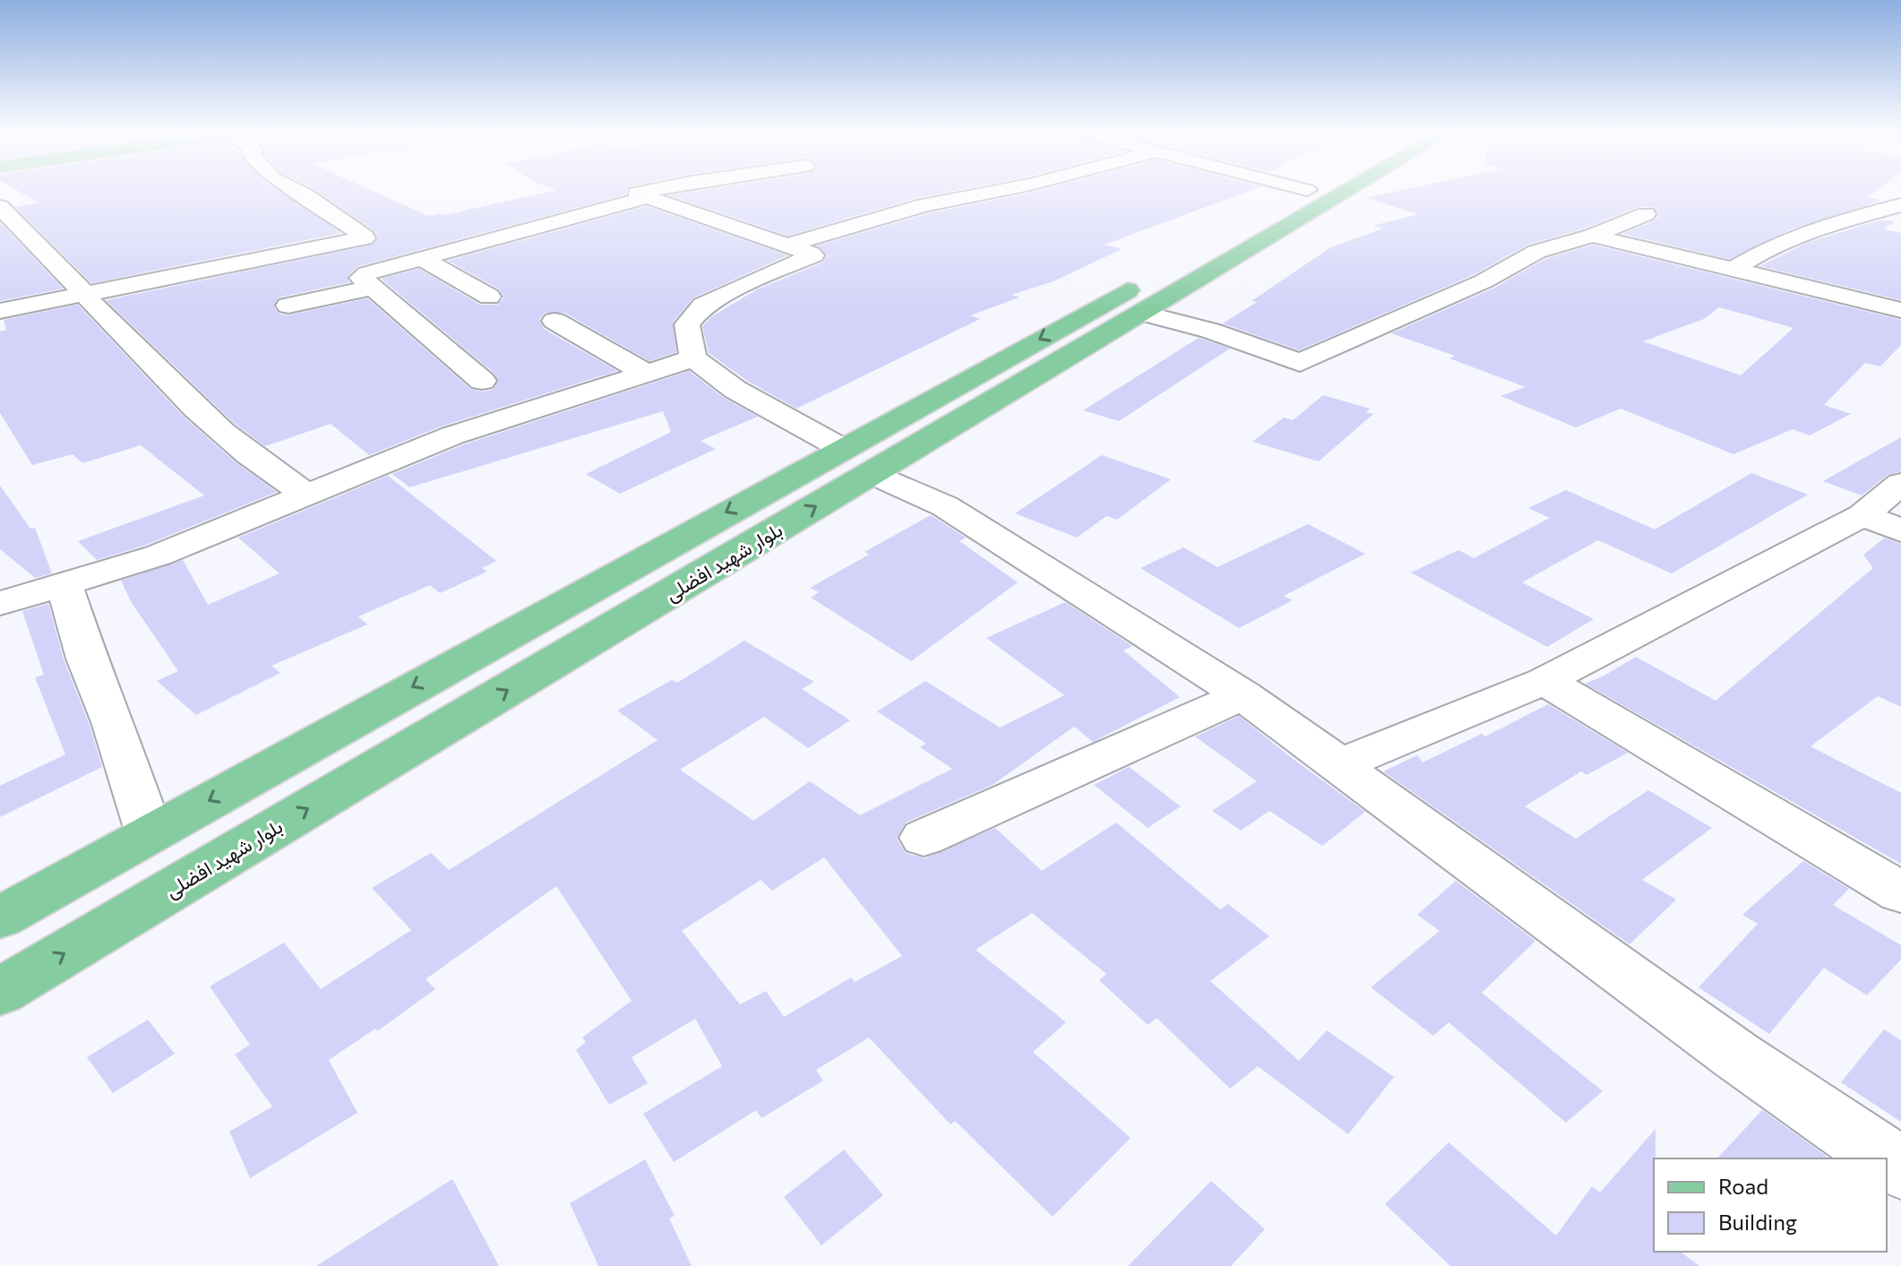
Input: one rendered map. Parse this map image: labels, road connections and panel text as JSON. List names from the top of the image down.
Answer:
{
  "streets": {
    "main road": ["بلوار شهید افضلی"]
  },
  "legend": ["Road", "Building"]
}
